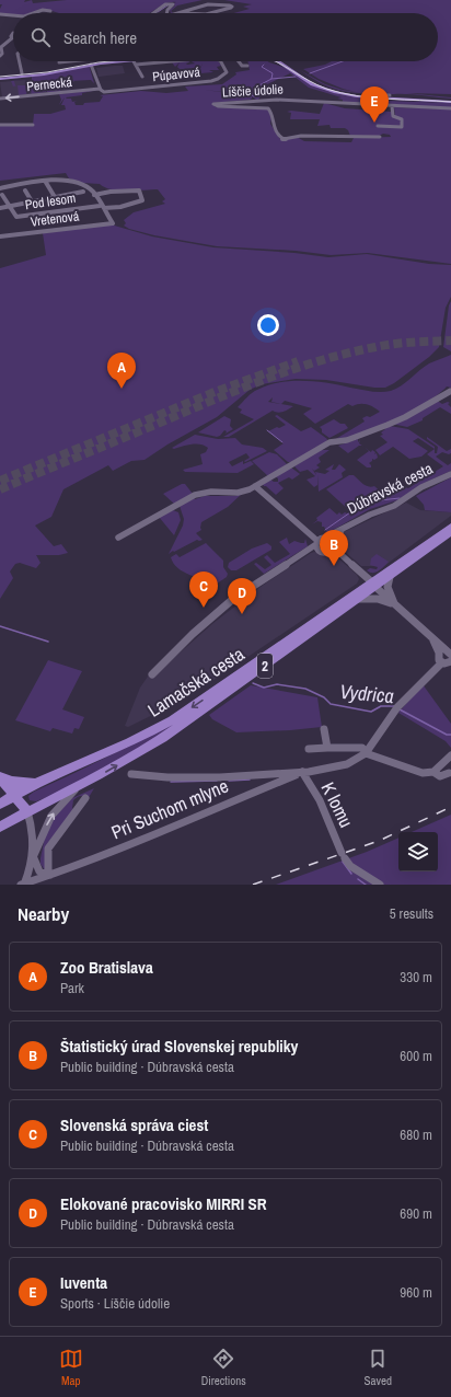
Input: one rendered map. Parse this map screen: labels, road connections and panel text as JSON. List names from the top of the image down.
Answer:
{
  "streets": {
    "main road": ["2", "Lamačská cesta"],
    "street": [
      "Púpavová",
      "Pernecká",
      "Líščie údolie",
      "Pod lesom",
      "Vretenová",
      "Dúbravská cesta",
      "K lomu",
      "Pri Suchom mlyne"
    ]
  },
  "crossings": [
    ["Púpavová", "Pernecká"],
    ["Pod lesom", "Vretenová"],
    ["2", "Lamačská cesta"],
    ["K lomu", "Pri Suchom mlyne"]
  ],
  "one_way": ["Pernecká"],
  "water": ["Vydrica"],
  "page": {
    "search": "Search here",
    "pins": [
      "E",
      "A",
      "B",
      "C",
      "D"
    ],
    "heading": ["Nearby", "5 results"],
    "list": [
      {
        "mark": "A",
        "name": "Zoo Bratislava",
        "note": "Park",
        "value": "330 m"
      },
      {
        "mark": "B",
        "name": "Štatistický úrad Slovenskej republiky",
        "note": "Public building · Dúbravská cesta",
        "value": "600 m"
      },
      {
        "mark": "C",
        "name": "Slovenská správa ciest",
        "note": "Public building · Dúbravská cesta",
        "value": "680 m"
      },
      {
        "mark": "D",
        "name": "Elokované pracovisko MIRRI SR",
        "note": "Public building · Dúbravská cesta",
        "value": "690 m"
      },
      {
        "mark": "E",
        "name": "Iuventa",
        "note": "Sports · Líščie údolie",
        "value": "960 m"
      }
    ],
    "nav": ["Map", "Directions", "Saved"]
  }
}
